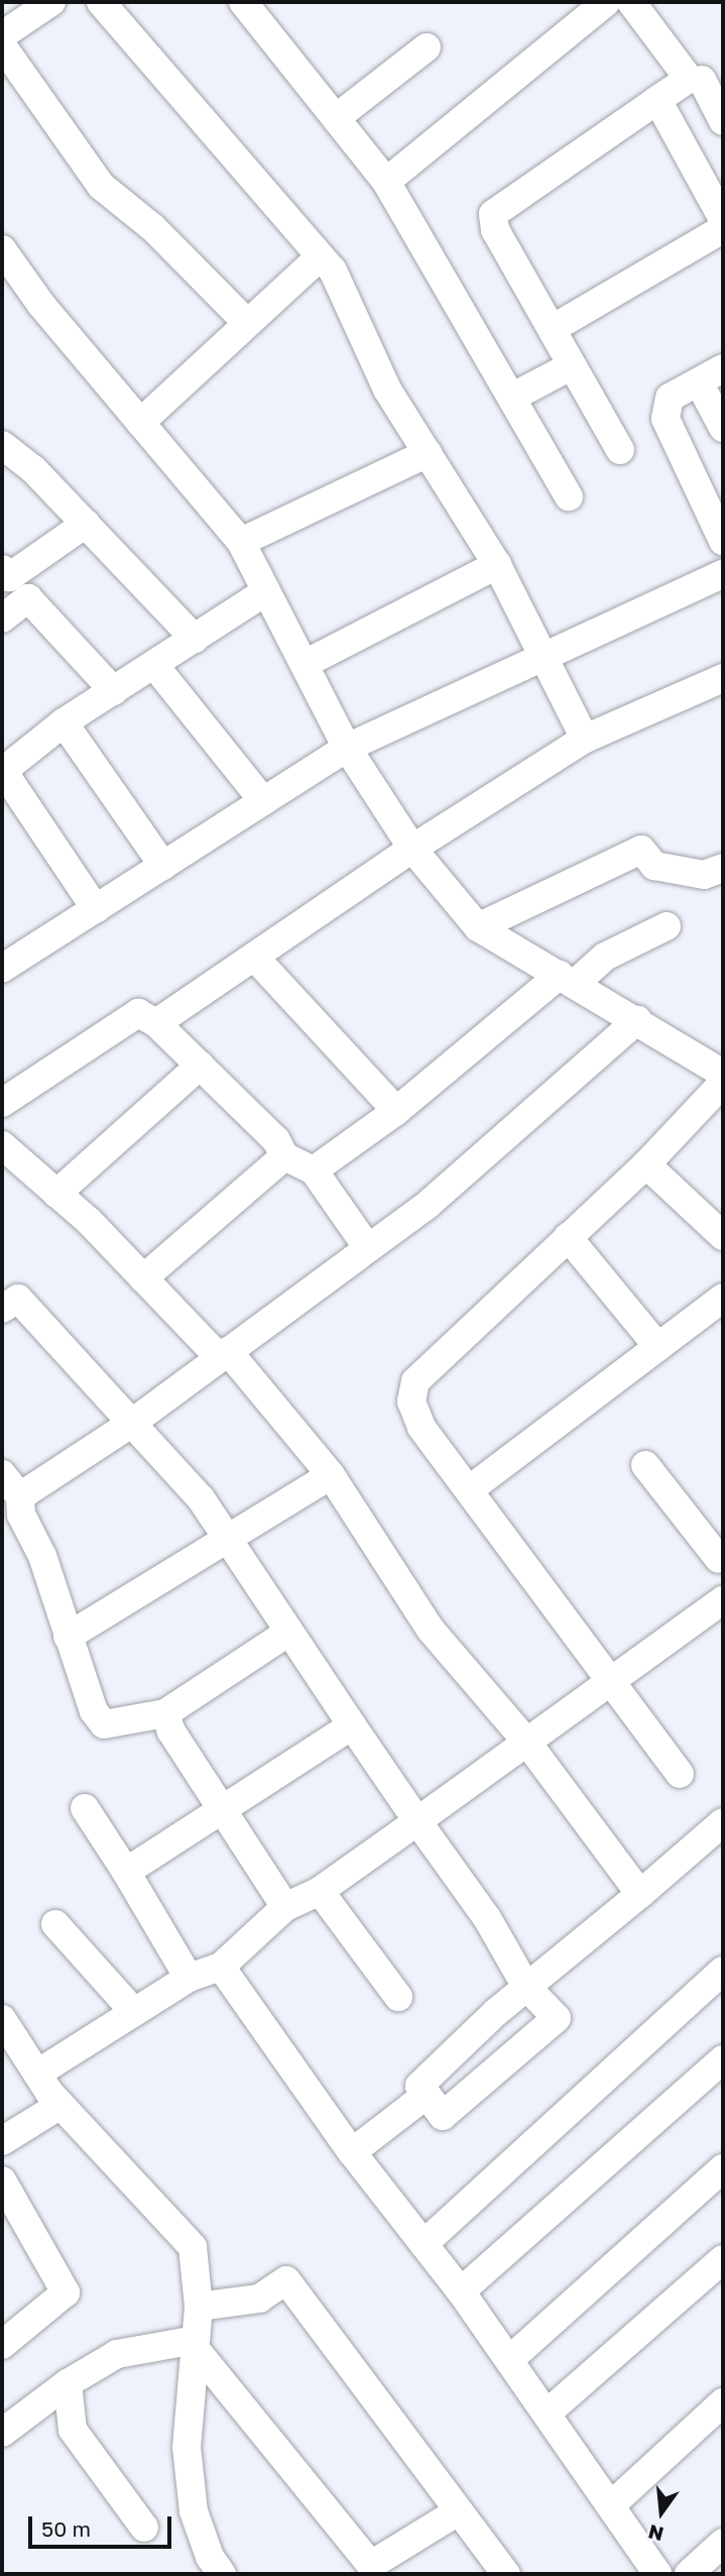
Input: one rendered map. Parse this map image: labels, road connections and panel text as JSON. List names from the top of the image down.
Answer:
{
  "scale_bar": "50 m",
  "north": "bottom"
}
